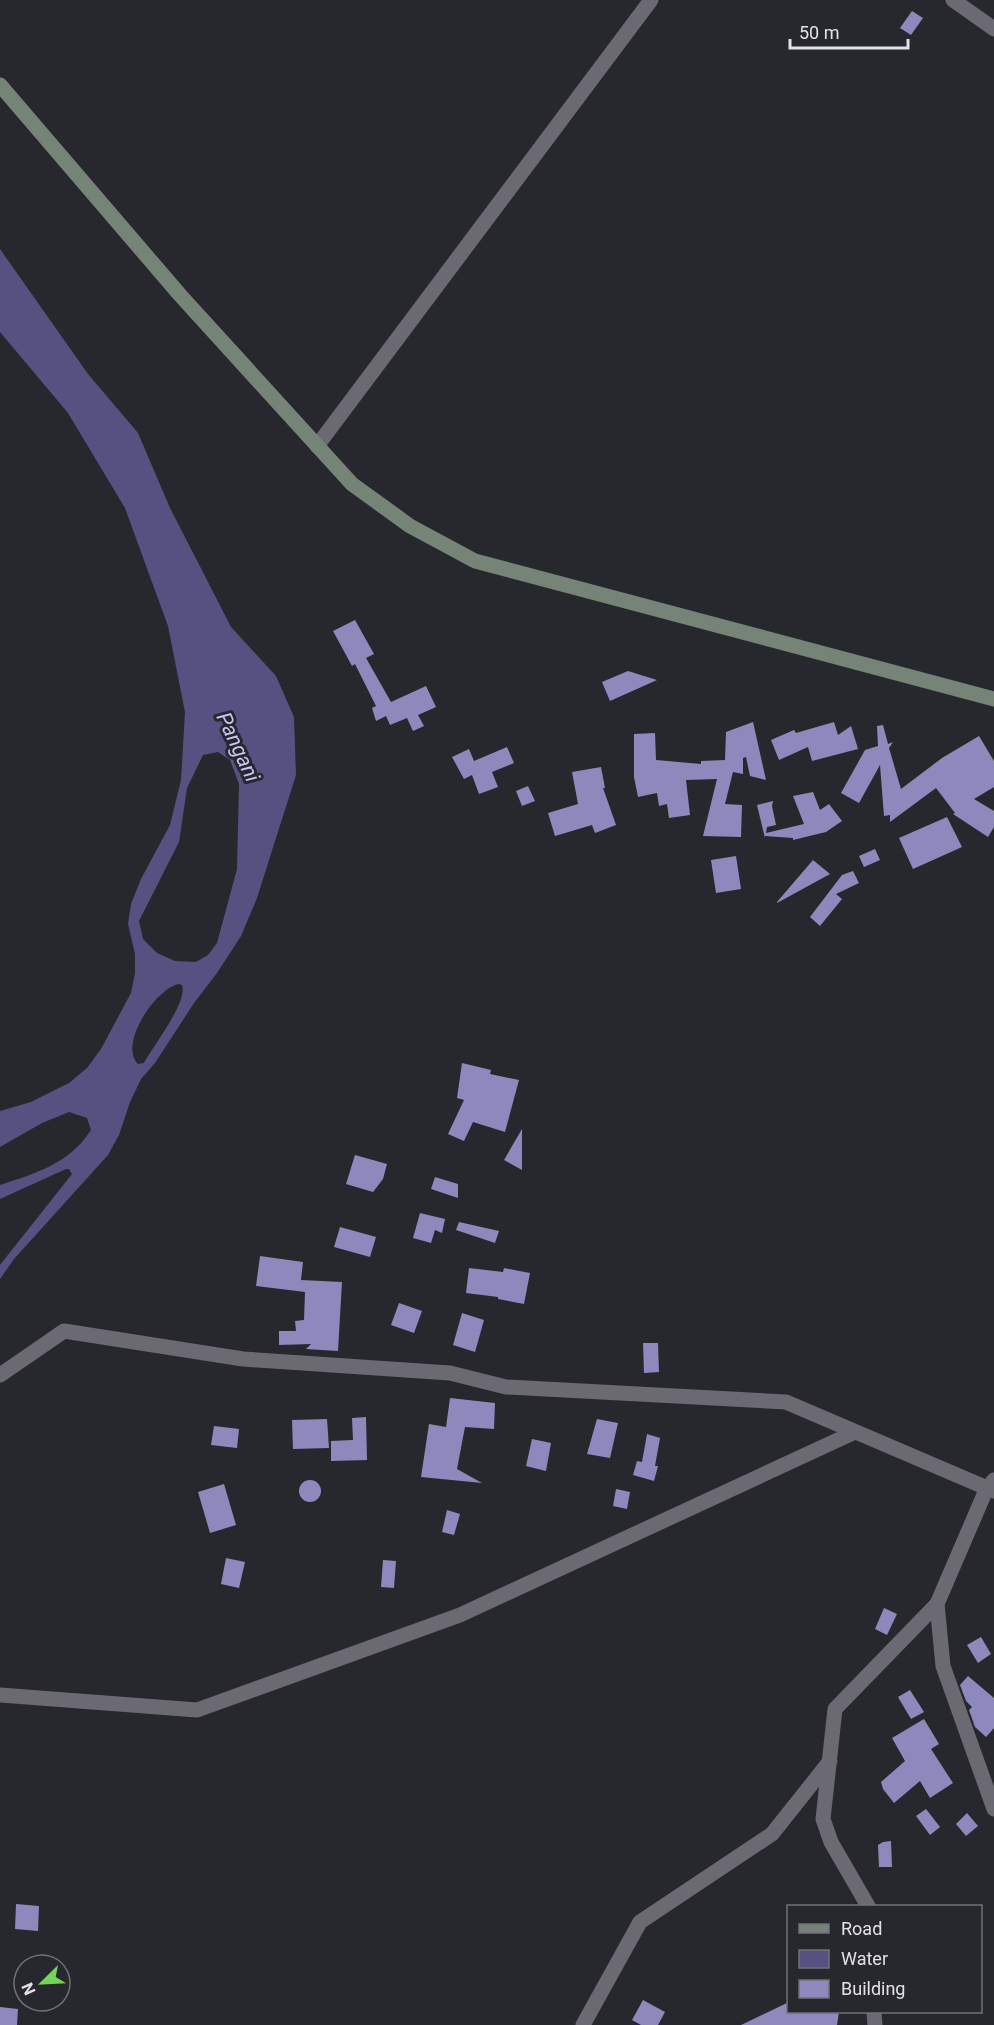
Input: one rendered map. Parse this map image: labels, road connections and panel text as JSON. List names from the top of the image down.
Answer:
{
  "water": ["Pangani"],
  "legend": ["Road", "Water", "Building"],
  "scale_bar": "50 m",
  "north": "bottom left"
}
